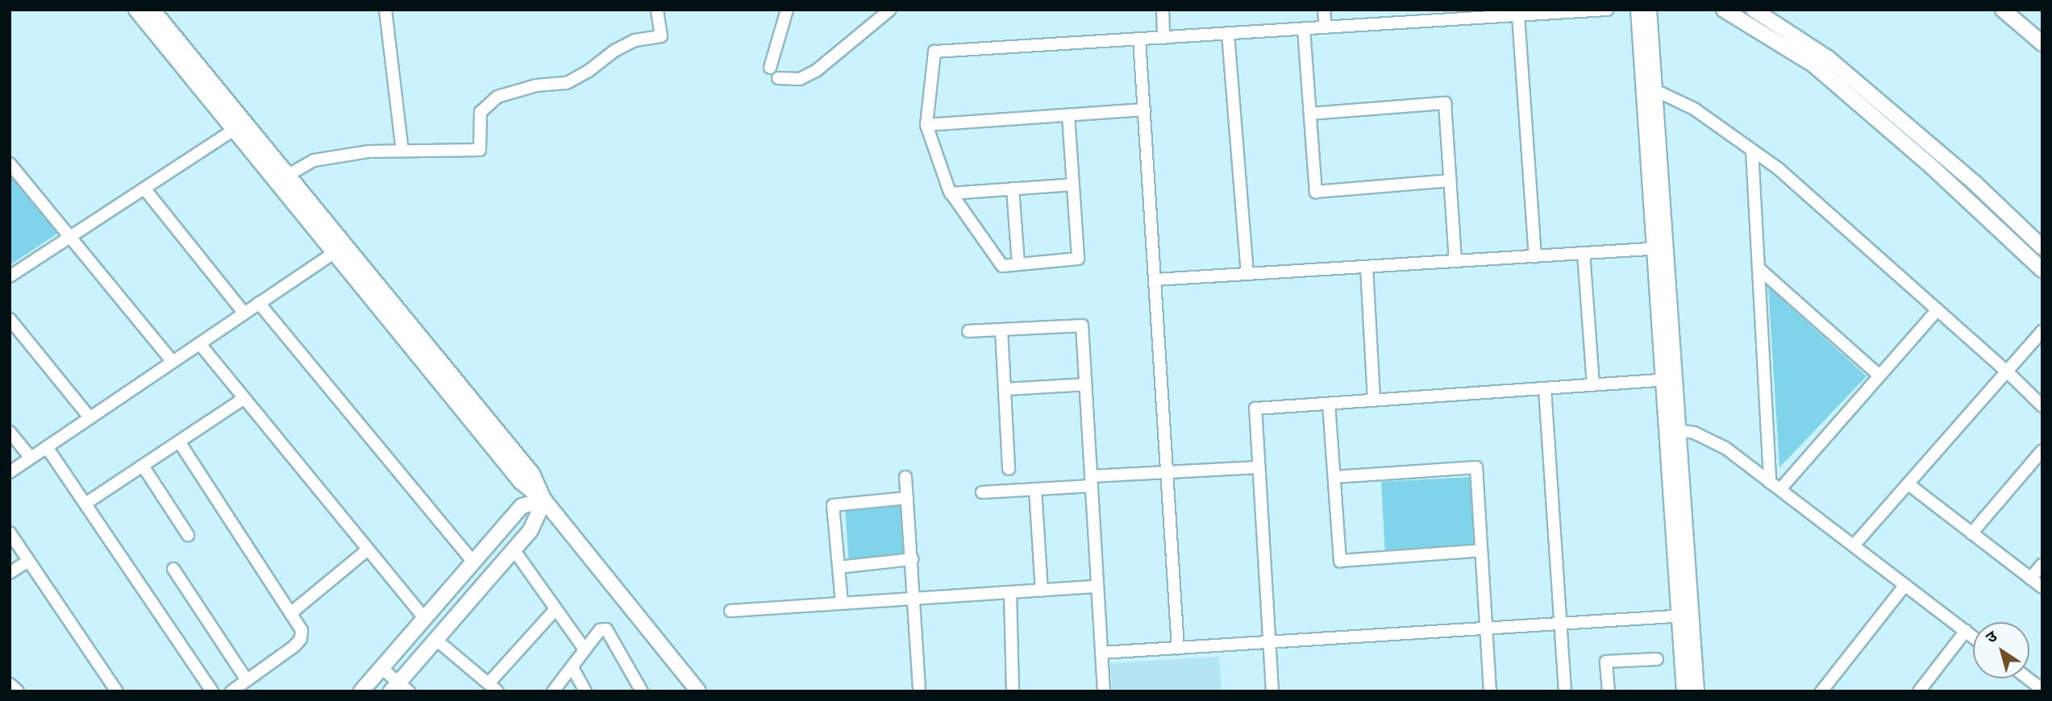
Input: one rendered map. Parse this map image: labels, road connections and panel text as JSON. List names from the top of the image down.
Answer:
{
  "north": "top left"
}
